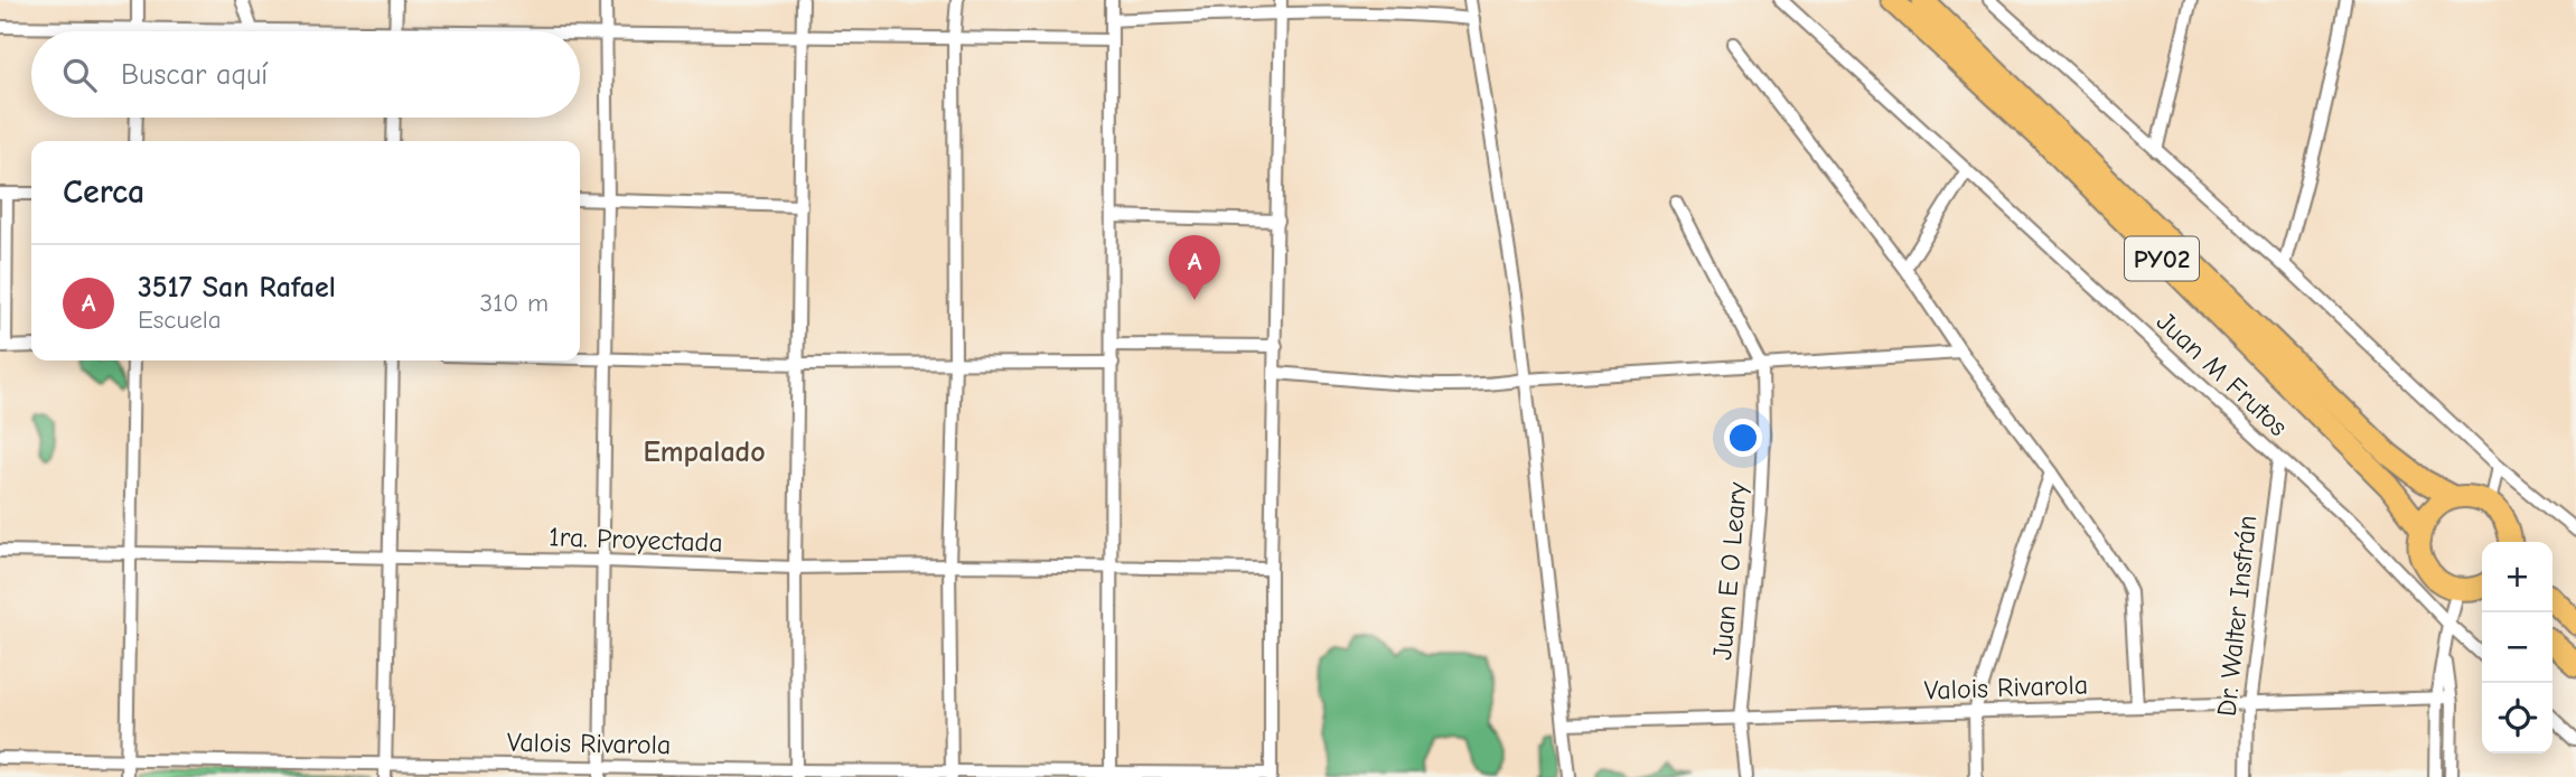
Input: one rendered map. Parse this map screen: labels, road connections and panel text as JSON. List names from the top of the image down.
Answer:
{
  "streets": {
    "highway": ["PY02"],
    "street": [
      "Juan M Frutos",
      "1ra. Proyectada",
      "Juan E O Leary",
      "Dr. Walter Insfrán",
      "Valois Rivarola"
    ]
  },
  "crossings": [
    ["Juan M Frutos", "Dr. Walter Insfrán"],
    ["Juan E O Leary", "Valois Rivarola"],
    ["Dr. Walter Insfrán", "Valois Rivarola"]
  ],
  "districts": ["Empalado"],
  "page": {
    "search": "Buscar aquí",
    "heading": "Cerca",
    "pins": "A",
    "list": [
      {
        "mark": "A",
        "name": "3517 San Rafael",
        "note": "Escuela",
        "value": "310 m"
      }
    ],
    "map_buttons": ["+", "−"]
  }
}
